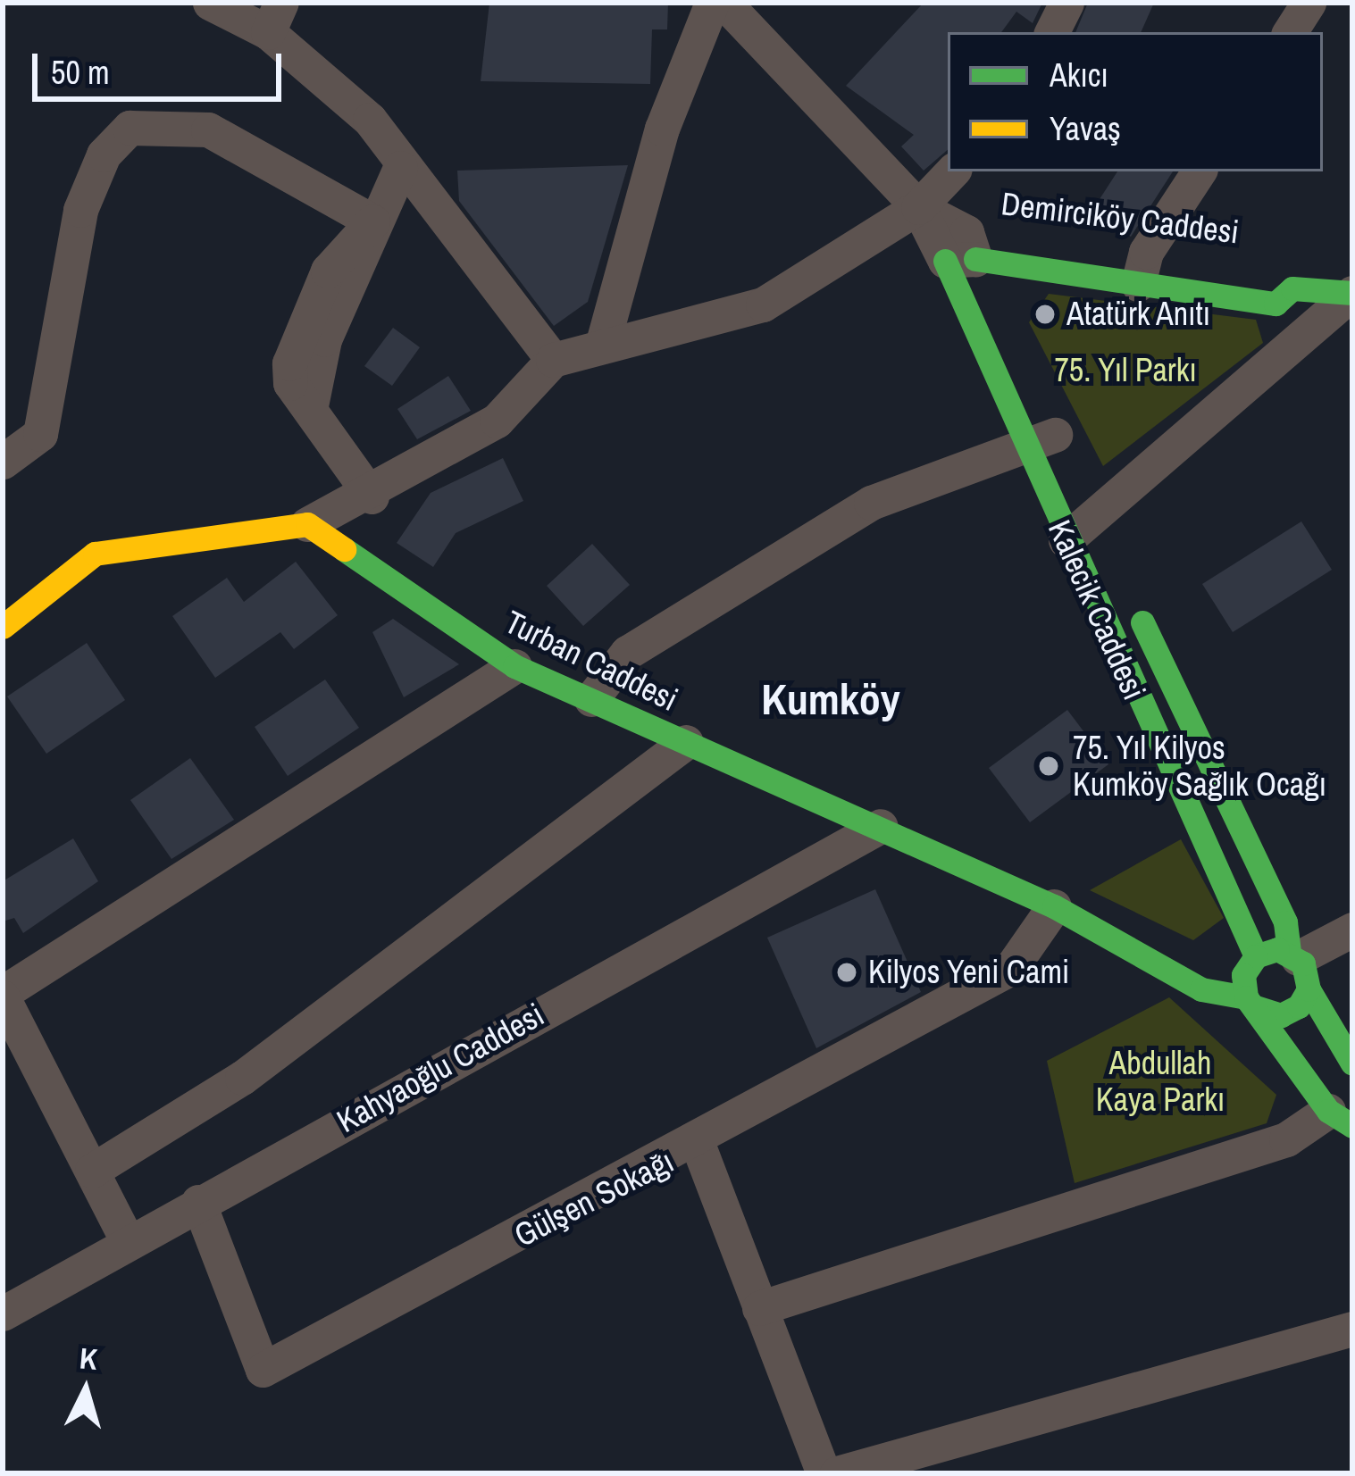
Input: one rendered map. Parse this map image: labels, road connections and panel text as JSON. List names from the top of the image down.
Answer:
{
  "streets": {
    "main road": ["Demirciköy Caddesi", "Kalecik Caddesi", "Turban Caddesi"],
    "street": ["Kahyaoğlu Caddesi", "Gülşen Sokağı"]
  },
  "crossings": [
    ["Demirciköy Caddesi", "Kalecik Caddesi"],
    ["Kalecik Caddesi", "Turban Caddesi"],
    ["Turban Caddesi", "Kahyaoğlu Caddesi"],
    ["Turban Caddesi", "Gülşen Sokağı"],
    ["Kahyaoğlu Caddesi", "Gülşen Sokağı"]
  ],
  "districts": ["Kumköy"],
  "parks": ["75. Yıl Parkı", "Abdullah Kaya Parkı"],
  "places": ["Atatürk Anıtı", "75. Yıl Kilyos Kumköy Sağlık Ocağı", "Kilyos Yeni Cami"],
  "legend": ["Akıcı", "Yavaş"],
  "scale_bar": "50 m",
  "north": "top"
}
